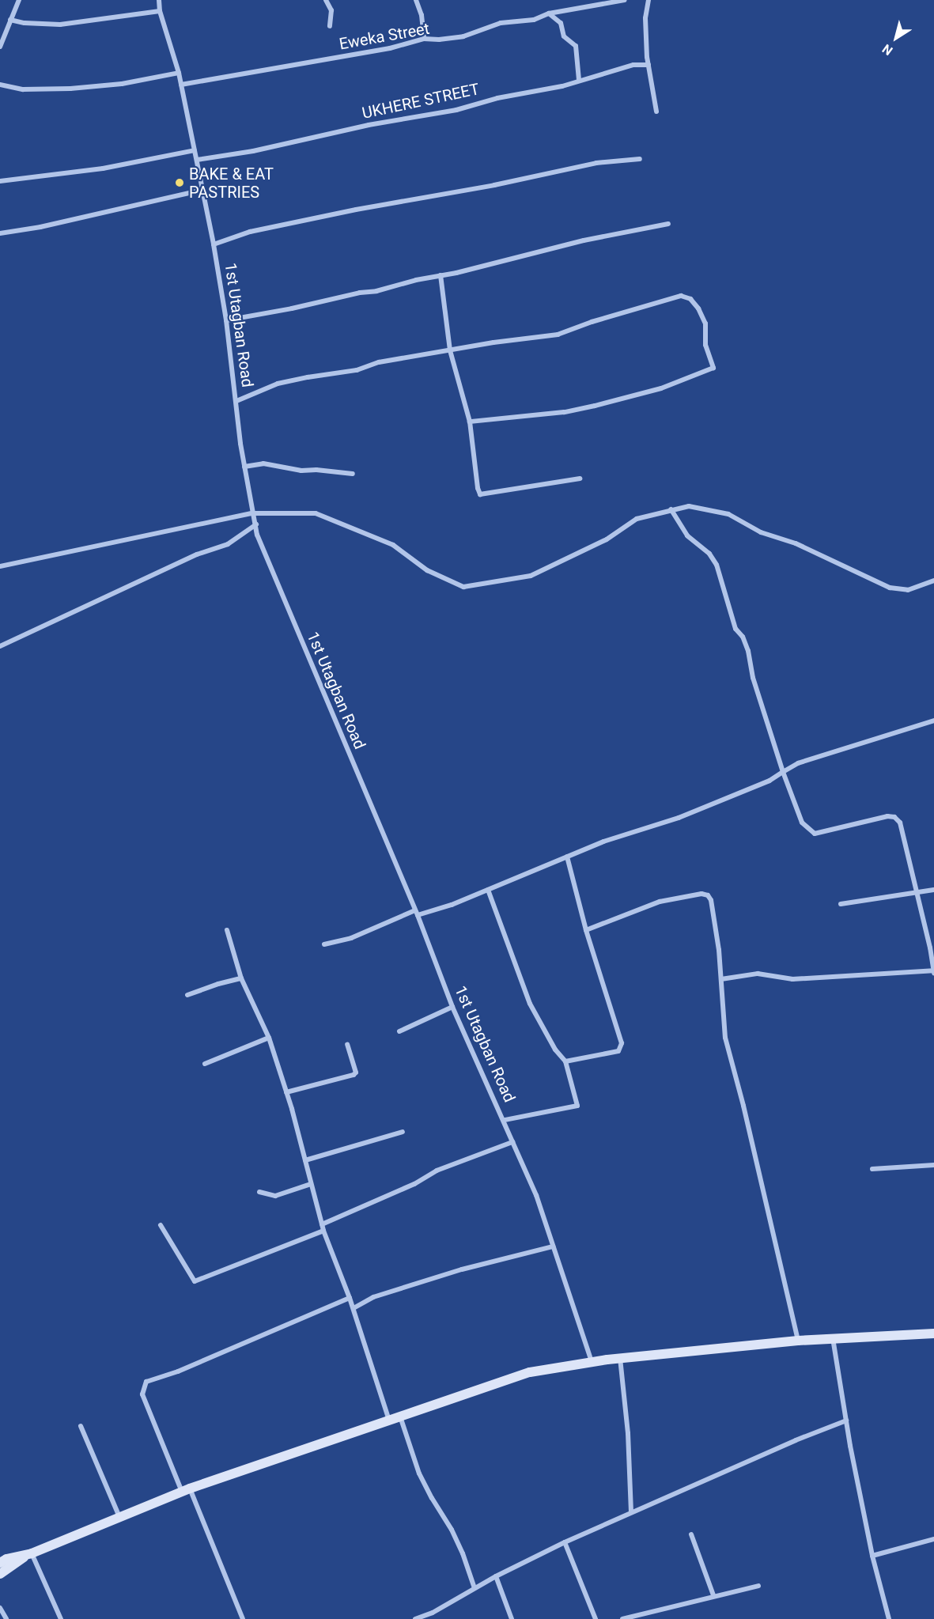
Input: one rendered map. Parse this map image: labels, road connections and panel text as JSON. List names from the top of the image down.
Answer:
{
  "streets": {
    "street": ["Eweka Street", "UKHERE STREET", "1st Utagban Road"]
  },
  "crossings": [
    ["Eweka Street", "1st Utagban Road"],
    ["UKHERE STREET", "1st Utagban Road"]
  ],
  "places": ["BAKE & EAT PASTRIES"],
  "north": "bottom left"
}
